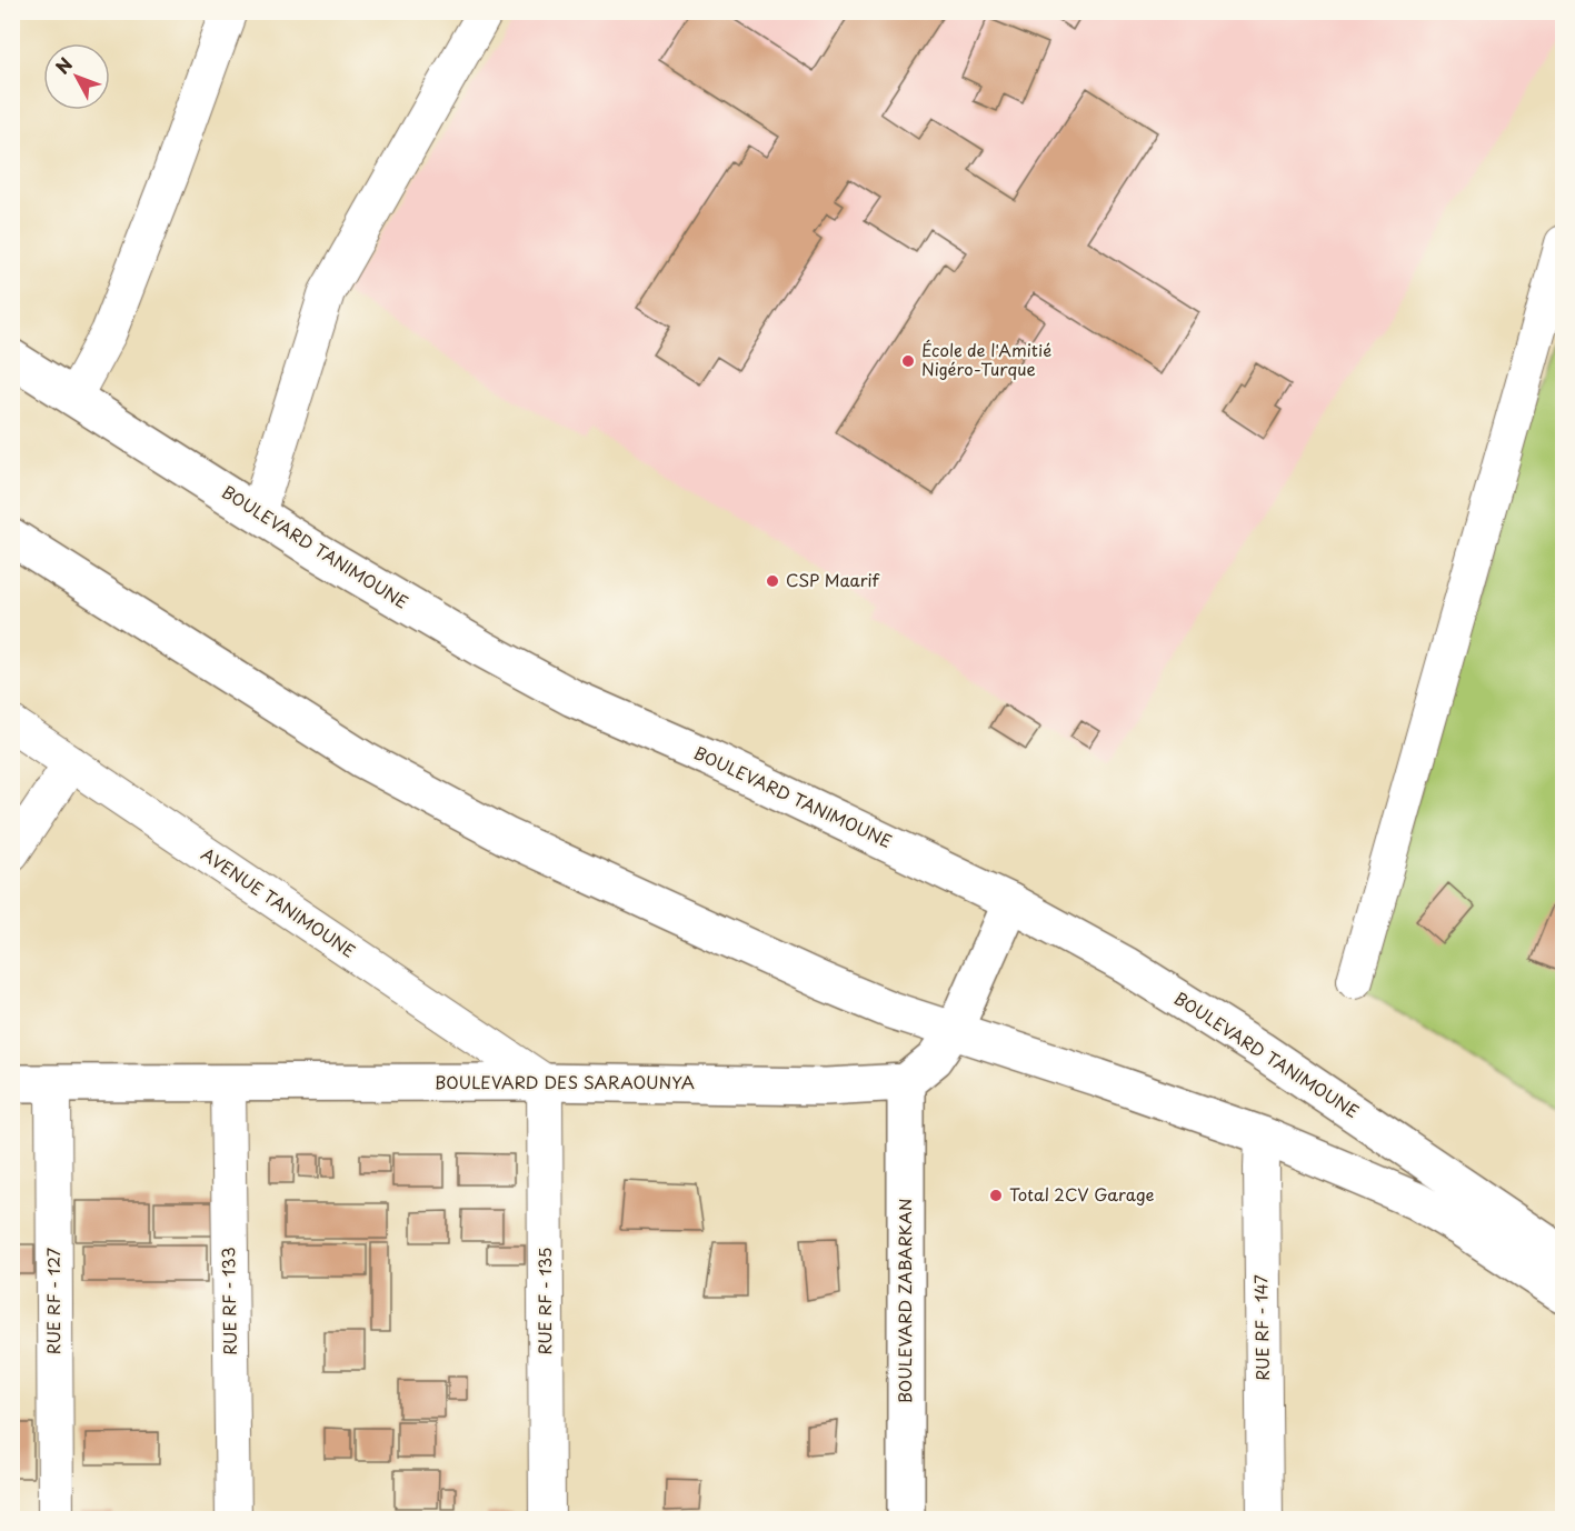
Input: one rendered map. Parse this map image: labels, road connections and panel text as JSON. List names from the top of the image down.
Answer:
{
  "streets": {
    "main road": ["BOULEVARD TANIMOUNE", "BOULEVARD DES SARAOUNYA", "BOULEVARD ZABARKAN"],
    "street": [
      "AVENUE TANIMOUNE",
      "RUE RF - 127",
      "RUE RF - 133",
      "RUE RF - 135",
      "RUE RF - 147"
    ]
  },
  "crossings": [
    ["AVENUE TANIMOUNE", "BOULEVARD DES SARAOUNYA"],
    ["AVENUE TANIMOUNE", "RUE RF - 135"],
    ["BOULEVARD DES SARAOUNYA", "RUE RF - 127"],
    ["BOULEVARD DES SARAOUNYA", "RUE RF - 133"],
    ["BOULEVARD DES SARAOUNYA", "RUE RF - 135"],
    ["BOULEVARD DES SARAOUNYA", "BOULEVARD ZABARKAN"]
  ],
  "places": ["École de l'Amitié Nigéro-Turque", "CSP Maarif", "Total 2CV Garage"],
  "north": "top left"
}
